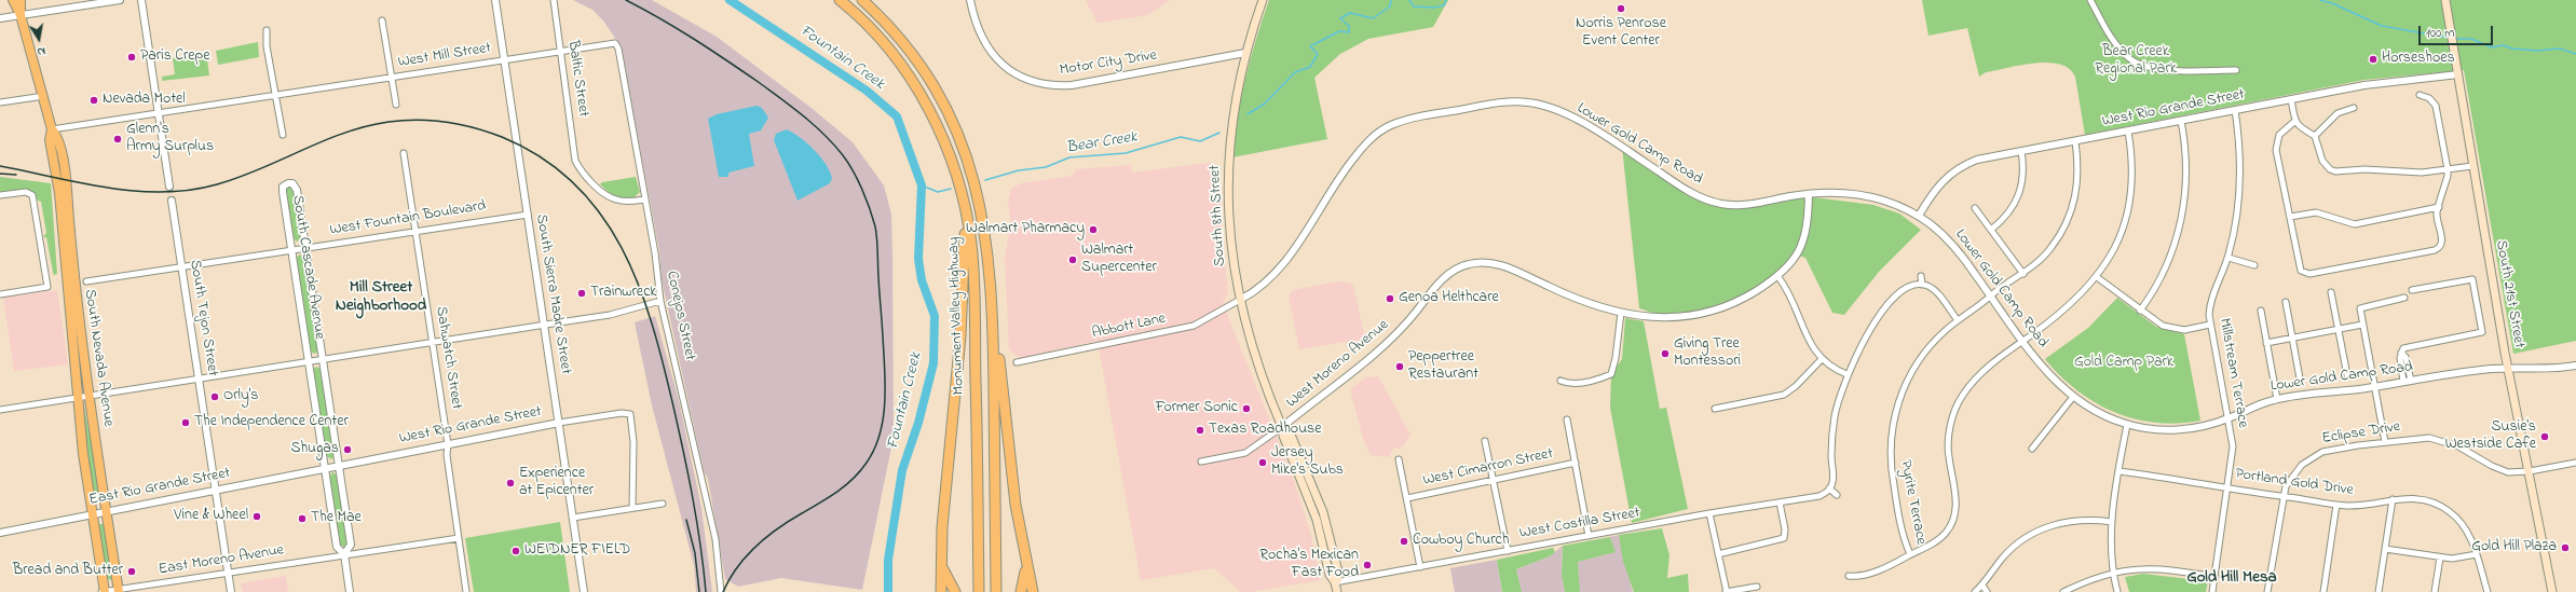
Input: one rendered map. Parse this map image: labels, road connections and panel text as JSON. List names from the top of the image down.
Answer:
{
  "streets": {
    "highway": ["Monument Valley Highway"],
    "main road": ["South 8th Street", "South 21st Street", "South Nevada Avenue"],
    "street": [
      "West Mill Street",
      "Motor City Drive",
      "Baltic Street",
      "West Rio Grande Street",
      "Lower Gold Camp Road",
      "West Fountain Boulevard",
      "South Cascade Avenue",
      "South Sierra Madre Street",
      "Conejos Street",
      "South Tejon Street",
      "Abbott Lane",
      "Sahwatch Street",
      "West Moreno Avenue",
      "Millstream Terrace",
      "Eclipse Drive",
      "West Cimarron Street",
      "Portland Gold Drive",
      "East Rio Grande Street",
      "Pyrite Terrace",
      "West Costilla Street",
      "East Moreno Avenue"
    ]
  },
  "crossings": [
    ["West Mill Street", "Baltic Street"],
    ["West Mill Street", "South Sierra Madre Street"],
    ["West Mill Street", "Conejos Street"],
    ["West Mill Street", "South Nevada Avenue"],
    ["Motor City Drive", "South 8th Street"],
    ["Baltic Street", "Conejos Street"],
    ["West Rio Grande Street", "Lower Gold Camp Road"],
    ["West Rio Grande Street", "South Cascade Avenue"],
    ["West Rio Grande Street", "South Sierra Madre Street"],
    ["West Rio Grande Street", "South 21st Street"],
    ["West Rio Grande Street", "Sahwatch Street"],
    ["West Rio Grande Street", "Millstream Terrace"],
    ["West Rio Grande Street", "East Rio Grande Street"],
    ["West Rio Grande Street", "Pyrite Terrace"],
    ["Lower Gold Camp Road", "South 8th Street"],
    ["Lower Gold Camp Road", "South 21st Street"],
    ["Lower Gold Camp Road", "Abbott Lane"],
    ["Lower Gold Camp Road", "West Moreno Avenue"],
    ["Lower Gold Camp Road", "Millstream Terrace"],
    ["Lower Gold Camp Road", "Pyrite Terrace"],
    ["South 8th Street", "Abbott Lane"],
    ["South 8th Street", "West Moreno Avenue"],
    ["South 8th Street", "West Costilla Street"],
    ["West Fountain Boulevard", "South Cascade Avenue"],
    ["West Fountain Boulevard", "South Sierra Madre Street"],
    ["West Fountain Boulevard", "South Tejon Street"],
    ["West Fountain Boulevard", "Sahwatch Street"],
    ["South Cascade Avenue", "East Rio Grande Street"],
    ["South Cascade Avenue", "East Moreno Avenue"],
    ["South 21st Street", "Eclipse Drive"],
    ["South Tejon Street", "East Rio Grande Street"],
    ["South Tejon Street", "East Moreno Avenue"],
    ["South Nevada Avenue", "East Rio Grande Street"],
    ["South Nevada Avenue", "East Moreno Avenue"],
    ["Millstream Terrace", "Portland Gold Drive"],
    ["Eclipse Drive", "Portland Gold Drive"]
  ],
  "districts": ["Mill Street Neighborhood", "Gold Hill Mesa"],
  "water": ["Fountain Creek", "Bear Creek"],
  "parks": ["Bear Creek Regional Park", "Gold Camp Park"],
  "places": [
    "Norris Penrose Event Center",
    "Paris Crepe",
    "Horseshoes",
    "Nevada Motel",
    "Glenn's Army Surplus",
    "Walmart Pharmacy",
    "Walmart Supercenter",
    "Trainwreck",
    "Genoa Helthcare",
    "Giving Tree Montessori",
    "Peppertree Restaurant",
    "Orly's",
    "Former Sonic",
    "The Independence Center",
    "Texas Roadhouse",
    "Susie's Westside Cafe",
    "Shugas",
    "Jersey Mike's Subs",
    "Experience at Epicenter",
    "Vine & Wheel",
    "The Mae",
    "Cowboy Church",
    "Gold Hill Plaza",
    "WEIDNER FIELD",
    "Rocha's Mexican Fast Food",
    "Bread and Butter"
  ],
  "scale_bar": "100 m",
  "north": "bottom"
}
